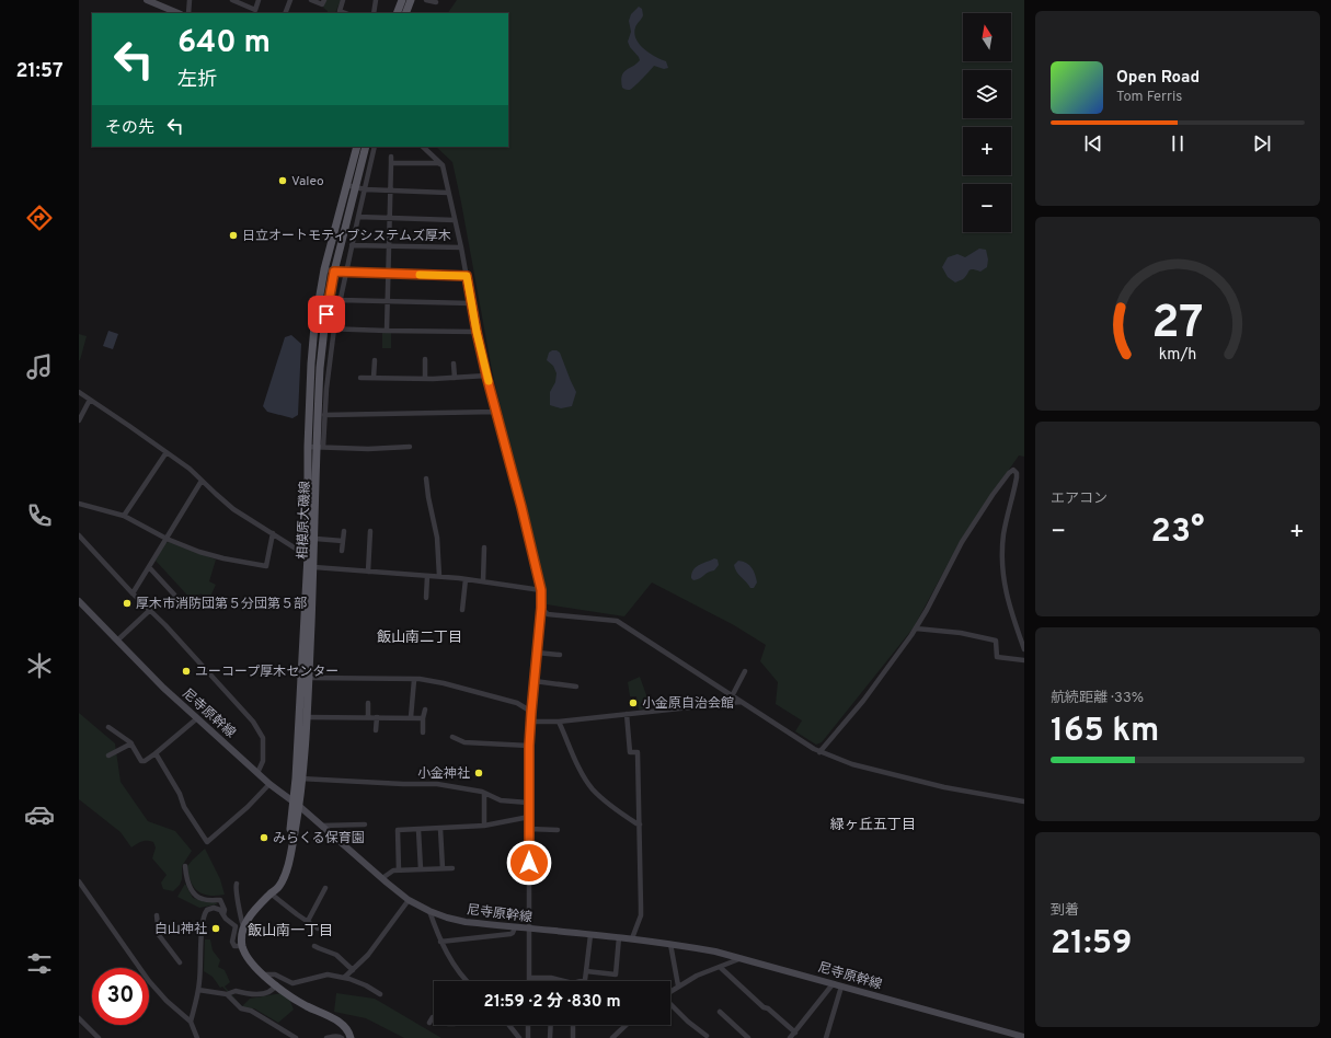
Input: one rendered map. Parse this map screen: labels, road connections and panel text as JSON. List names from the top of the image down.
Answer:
{
  "streets": {
    "main road": ["相模原大磯線"],
    "street": ["尼寺原幹線"]
  },
  "crossings": [
    ["相模原大磯線", "尼寺原幹線"]
  ],
  "districts": ["飯山南二丁目", "緑ヶ丘五丁目", "飯山南一丁目"],
  "places": [
    "Valeo",
    "日立オートモティブシステムズ厚木",
    "厚木市消防団第５分団第５部",
    "ユーコープ厚木センター",
    "小金原自治会館",
    "小金神社",
    "みらくる保育園",
    "白山神社"
  ],
  "north": "top",
  "page": {
    "tabs": "21:57",
    "map_buttons": ["+", "−"],
    "turn": ["640 m", "左折"],
    "song": ["Open Road", "Tom Ferris"],
    "then": "その先",
    "tile": [
      "エアコン",
      ["航続距離 · 33%", "165 km"],
      ["到着", "21:59"]
    ],
    "heat": ["−", "23°", "+"],
    "limit": "30",
    "trip": "21:59 · 2 分 · 830 m",
    "gauge": ["27", "km/h"]
  }
}
